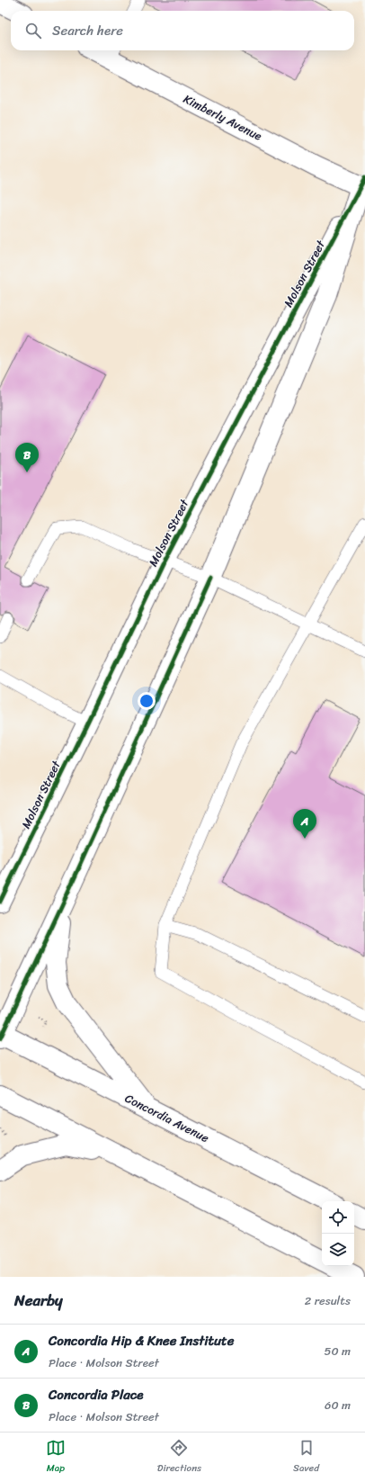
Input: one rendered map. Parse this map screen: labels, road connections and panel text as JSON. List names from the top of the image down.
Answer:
{
  "streets": {
    "street": ["Kimberly Avenue", "Molson Street", "Concordia Avenue"]
  },
  "crossings": [
    ["Kimberly Avenue", "Molson Street"],
    ["Molson Street", "Concordia Avenue"]
  ],
  "page": {
    "search": "Search here",
    "pins": ["B", "A"],
    "heading": ["Nearby", "2 results"],
    "list": [
      {
        "mark": "A",
        "name": "Concordia Hip & Knee Institute",
        "note": "Place · Molson Street",
        "value": "50 m"
      },
      {
        "mark": "B",
        "name": "Concordia Place",
        "note": "Place · Molson Street",
        "value": "60 m"
      }
    ],
    "nav": ["Map", "Directions", "Saved"]
  }
}
